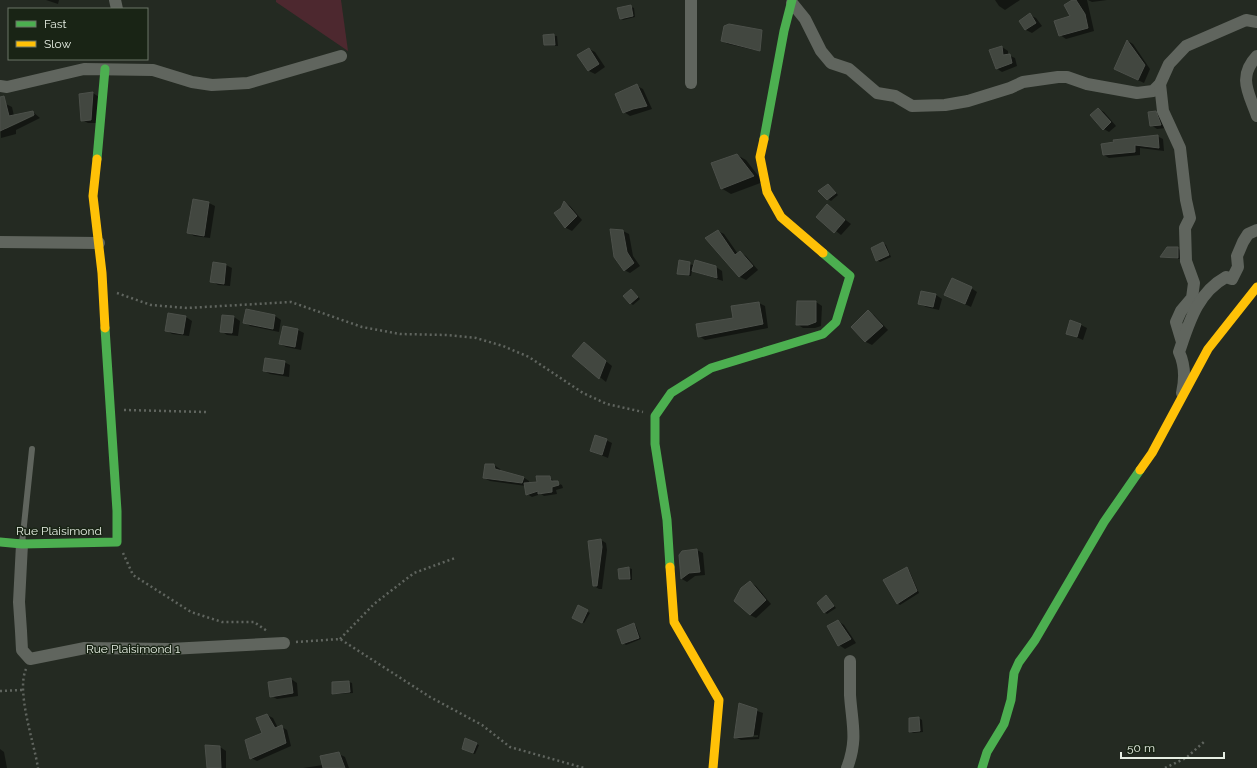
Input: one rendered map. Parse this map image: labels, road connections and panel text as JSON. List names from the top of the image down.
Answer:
{
  "streets": {
    "street": ["Rue Plaisimond", "Rue Plaisimond 1"]
  },
  "legend": ["Fast", "Slow"],
  "scale_bar": "50 m"
}
